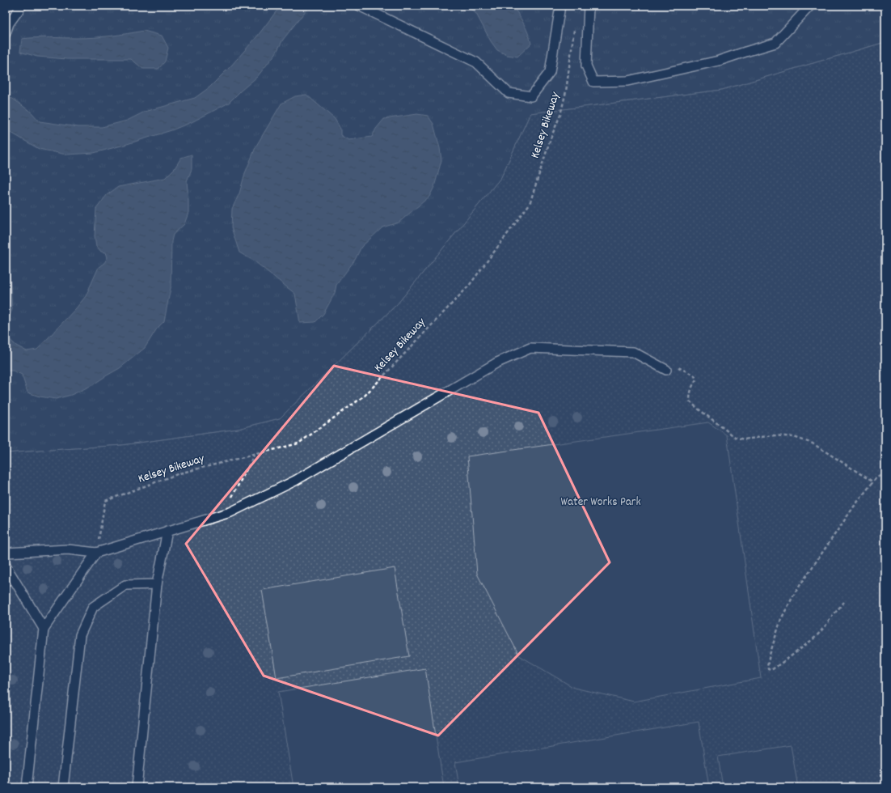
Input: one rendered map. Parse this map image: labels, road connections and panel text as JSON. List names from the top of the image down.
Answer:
{
  "streets": {
    "path": ["Kelsey Bikeway"]
  },
  "parks": ["Water Works Park"]
}
